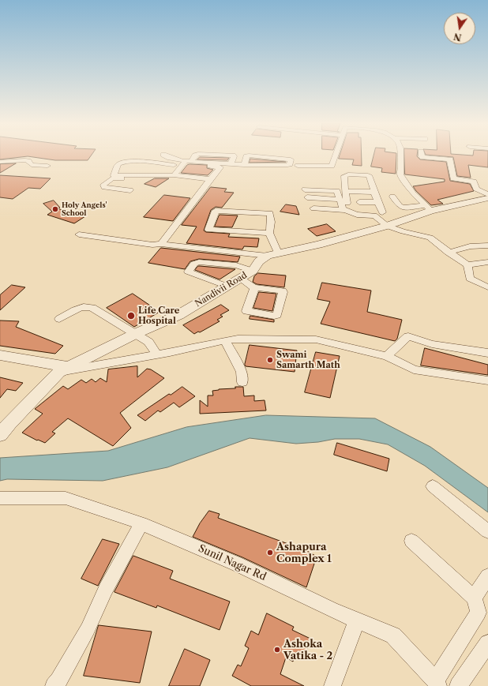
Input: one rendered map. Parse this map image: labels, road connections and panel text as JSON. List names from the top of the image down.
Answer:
{
  "streets": {
    "street": ["Nandivii Road", "Sunil Nagar Rd"]
  },
  "places": [
    "Holy Angels' School",
    "Life Care Hospital",
    "Swami Samarth Math",
    "Ashapura Complex 1",
    "Ashoka Vatika - 2"
  ],
  "north": "bottom"
}
